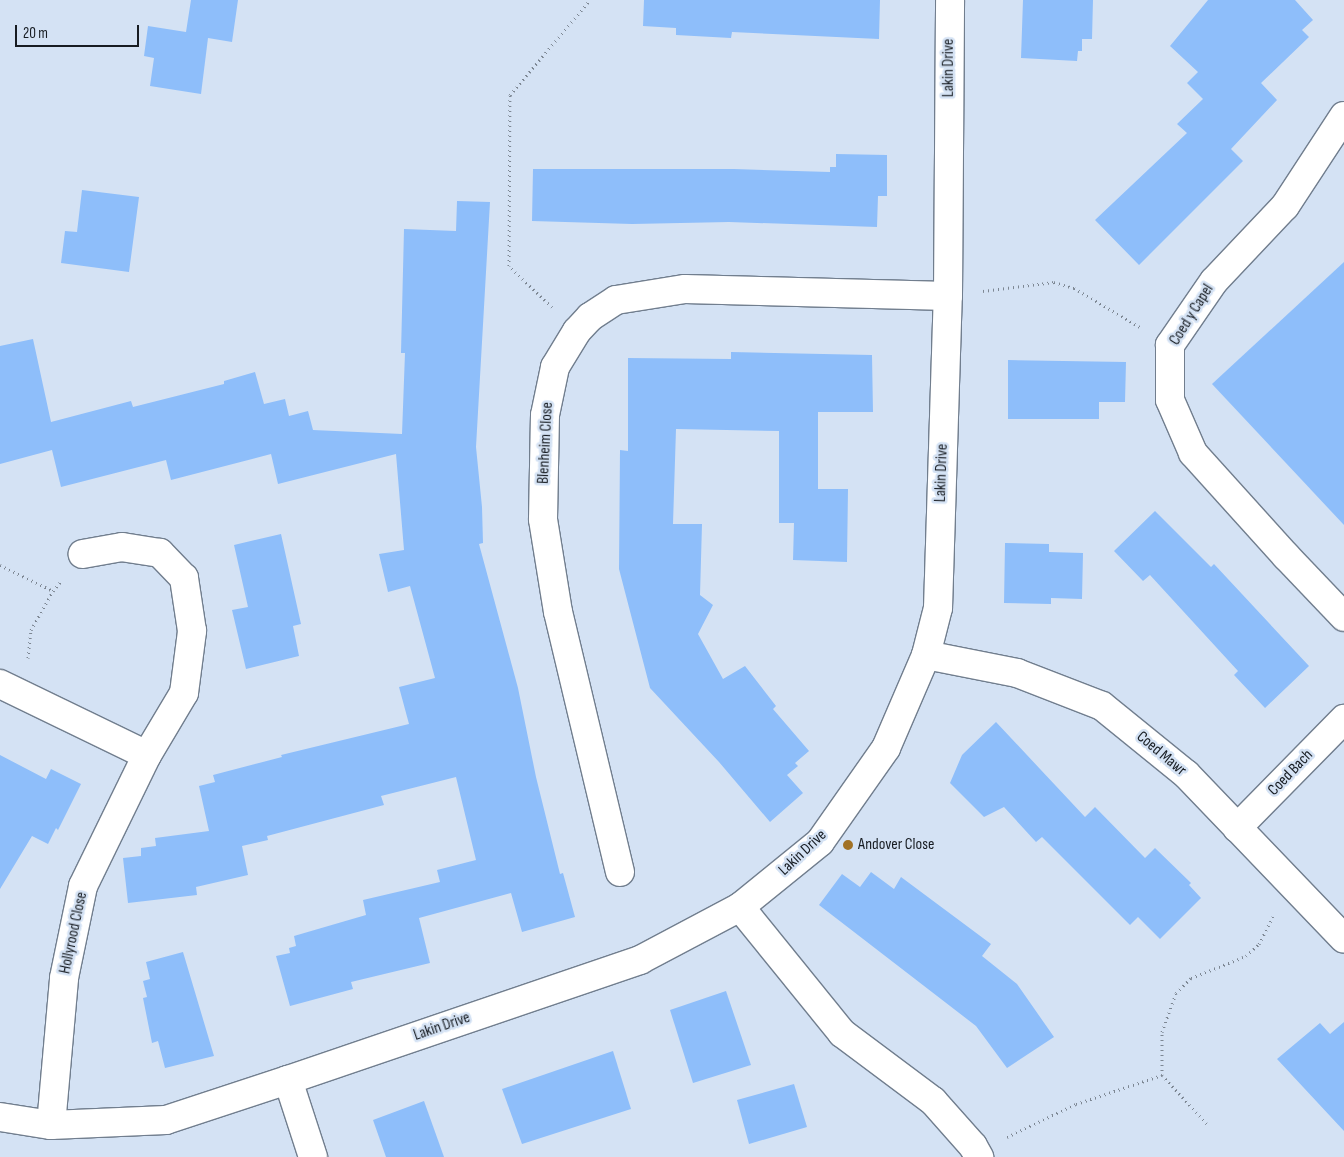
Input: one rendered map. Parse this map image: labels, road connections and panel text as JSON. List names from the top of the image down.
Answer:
{
  "streets": {
    "street": [
      "Lakin Drive",
      "Coed y Capel",
      "Blenheim Close",
      "Coed Mawr",
      "Coed Bach",
      "Hollyrood Close"
    ]
  },
  "crossings": [
    ["Lakin Drive", "Blenheim Close"],
    ["Lakin Drive", "Coed Mawr"],
    ["Lakin Drive", "Hollyrood Close"],
    ["Coed Mawr", "Coed Bach"]
  ],
  "places": ["Andover Close"],
  "scale_bar": "20 m"
}
